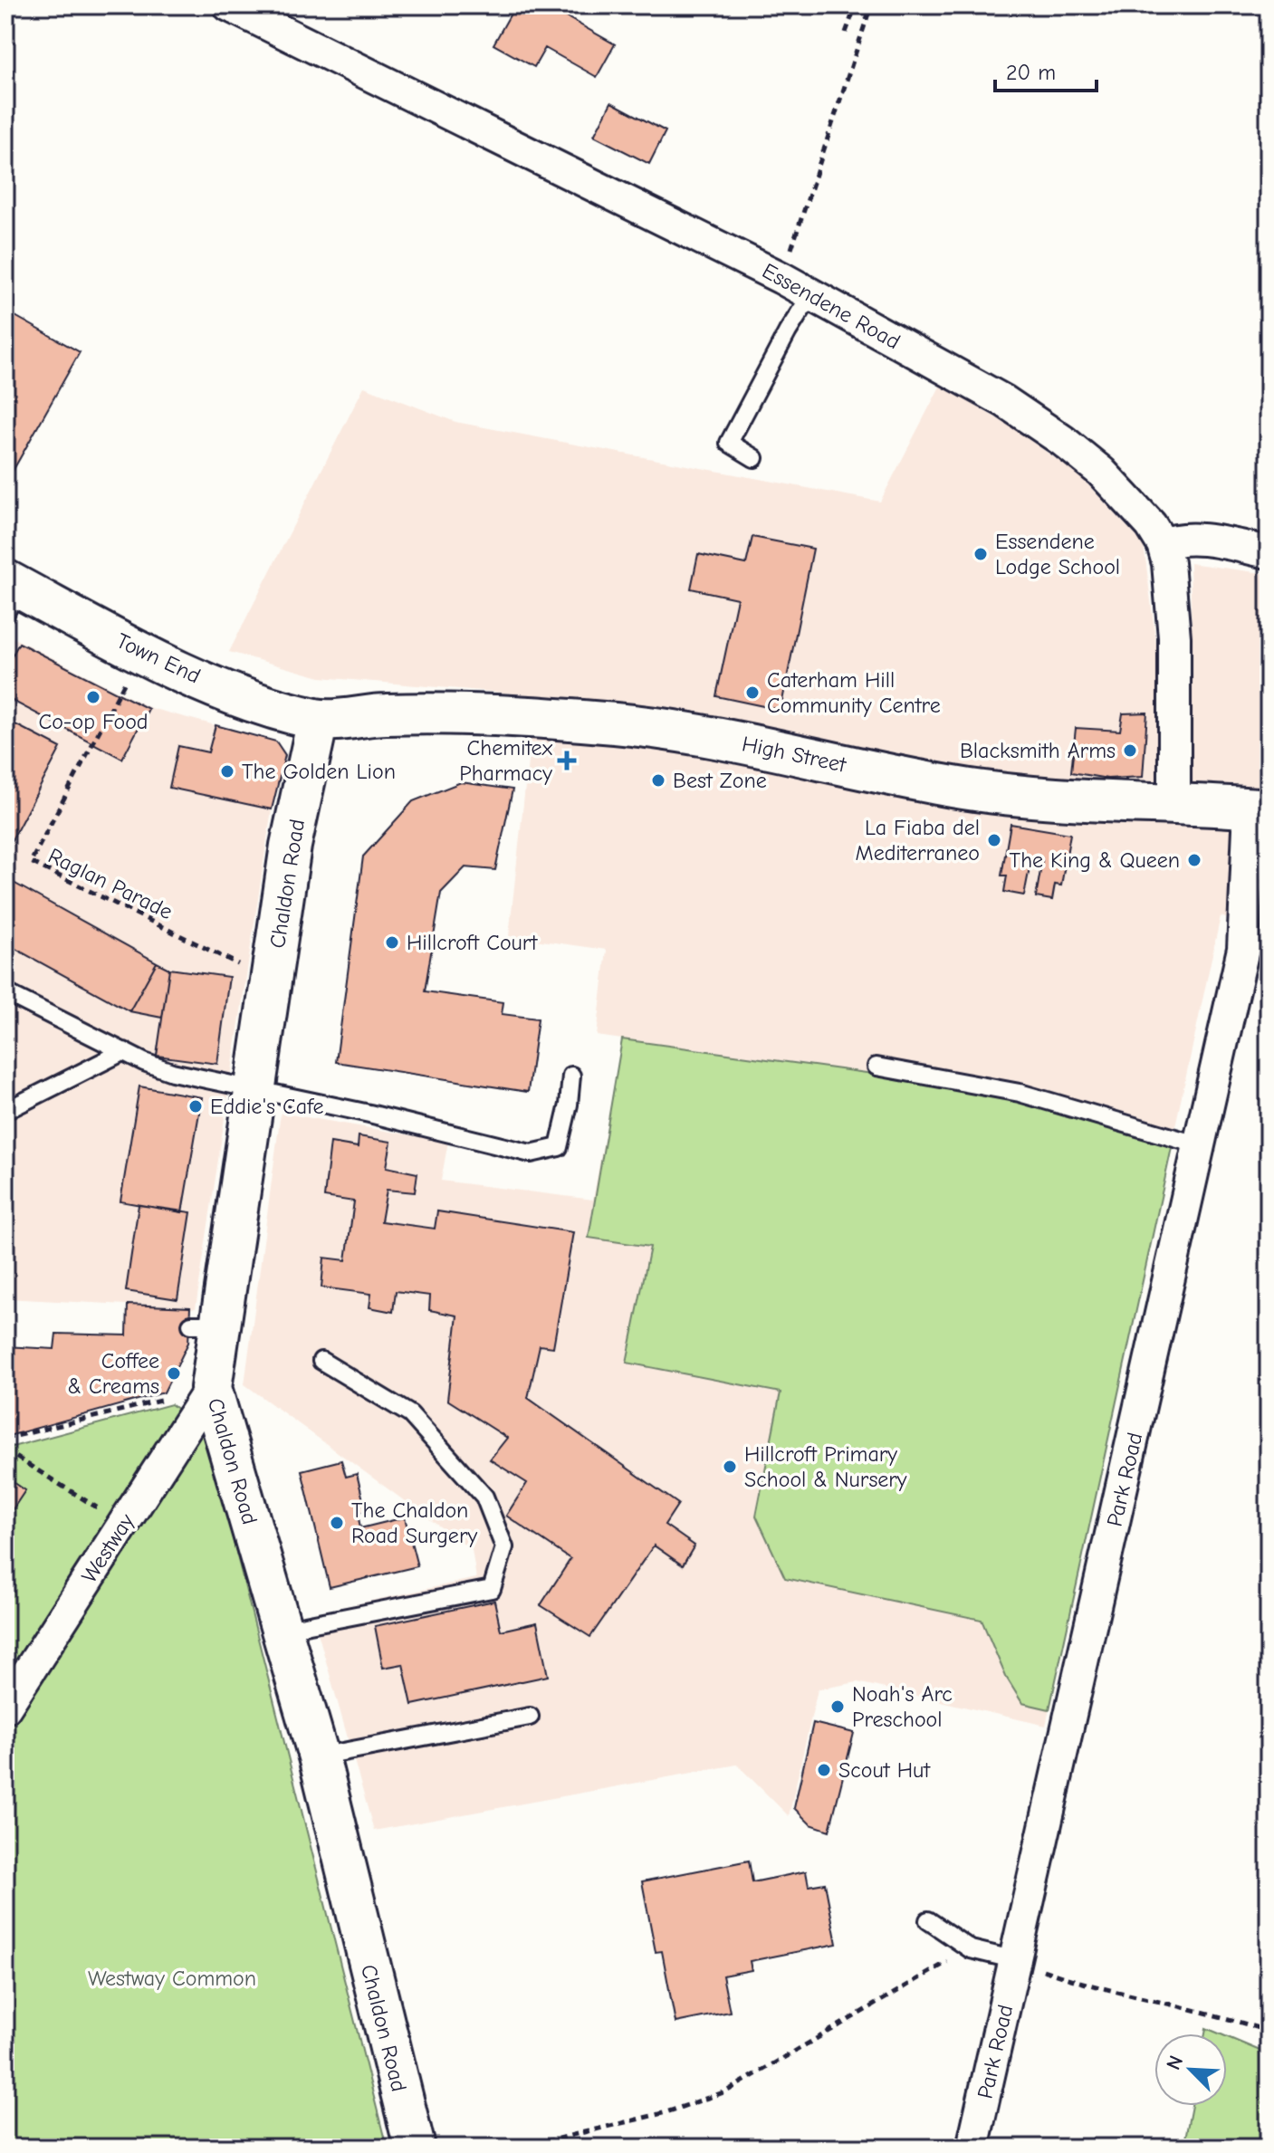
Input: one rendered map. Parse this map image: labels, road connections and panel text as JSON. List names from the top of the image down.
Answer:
{
  "streets": {
    "main road": ["Town End", "High Street", "Chaldon Road"],
    "street": ["Essendene Road", "Park Road", "Westway"],
    "path": ["Raglan Parade"]
  },
  "crossings": [
    ["Essendene Road", "High Street"],
    ["Town End", "High Street"],
    ["Town End", "Raglan Parade"],
    ["Town End", "Chaldon Road"],
    ["High Street", "Chaldon Road"],
    ["High Street", "Park Road"],
    ["Raglan Parade", "Chaldon Road"],
    ["Chaldon Road", "Westway"]
  ],
  "parks": ["Westway Common"],
  "places": {
    "other": [
      "Essendene Lodge School",
      "Caterham Hill Community Centre",
      "Co-op Food",
      "Blacksmith Arms",
      "The Golden Lion",
      "Best Zone",
      "La Fiaba del Mediterraneo",
      "The King & Queen",
      "Hillcroft Court",
      "Eddie's Cafe",
      "Coffee & Creams",
      "Hillcroft Primary School & Nursery",
      "The Chaldon Road Surgery",
      "Noah's Arc Preschool",
      "Scout Hut"
    ],
    "health": ["Chemitex Pharmacy"]
  },
  "scale_bar": "20 m",
  "north": "top left"
}
